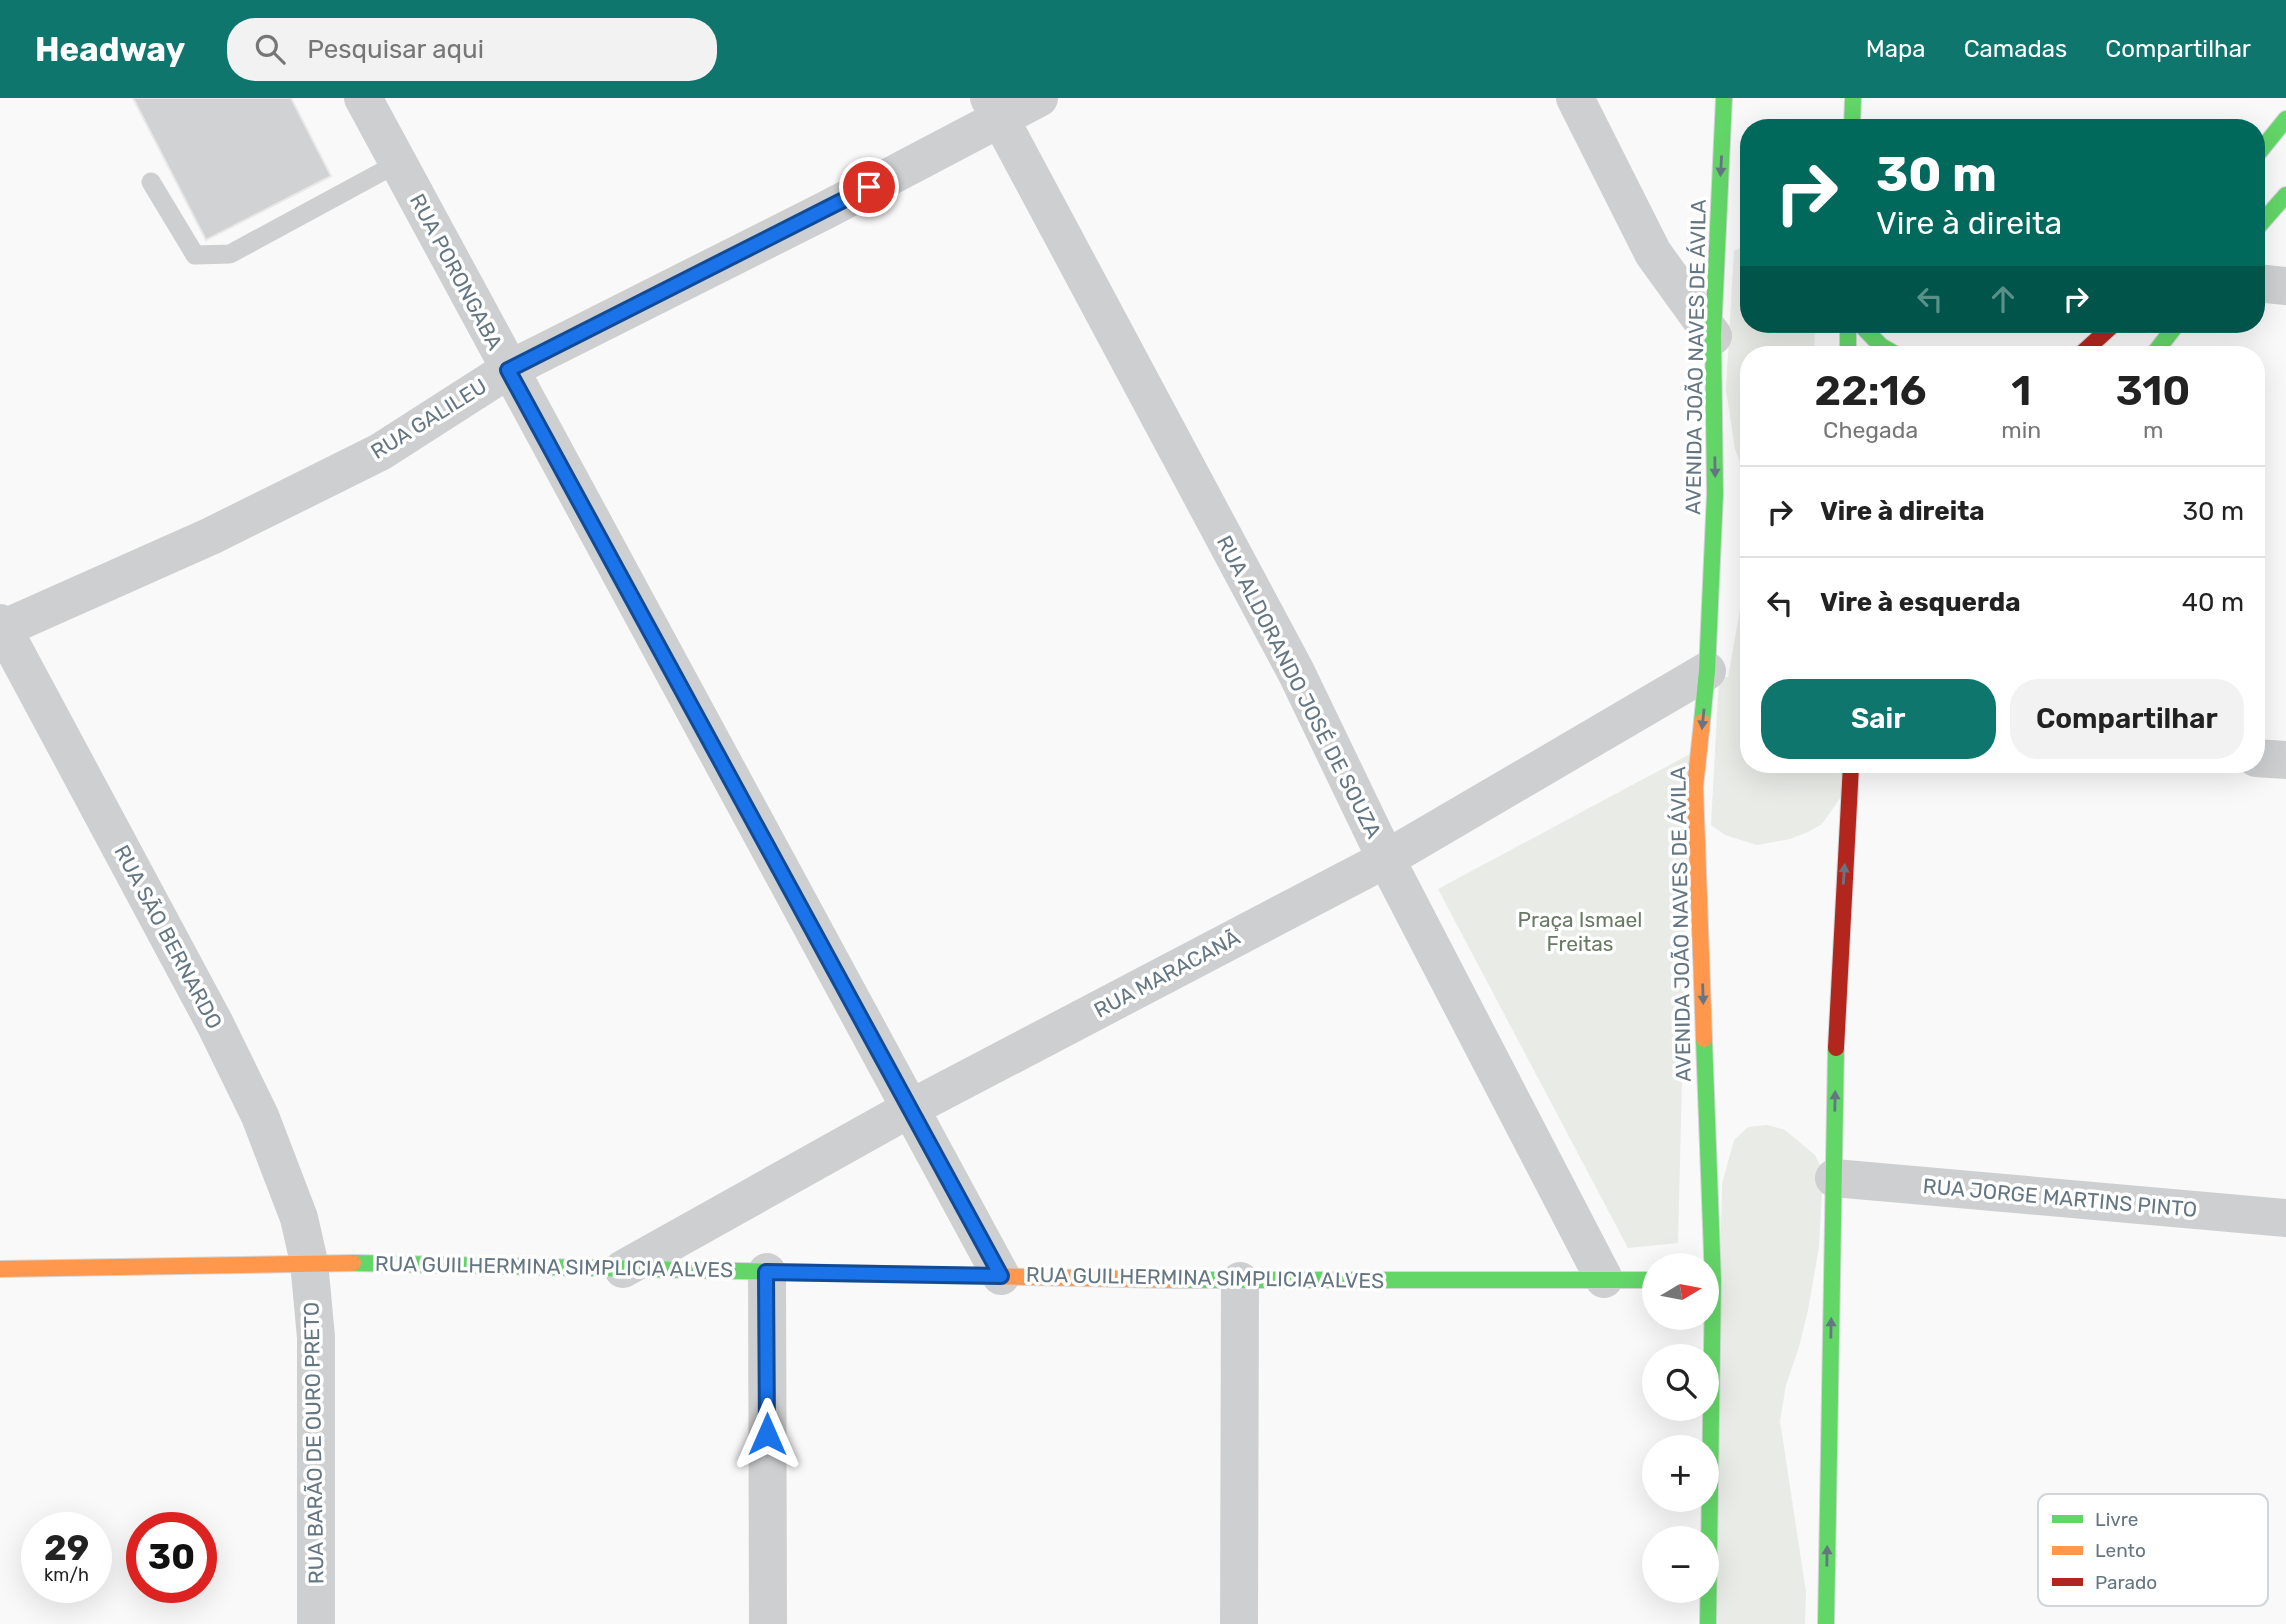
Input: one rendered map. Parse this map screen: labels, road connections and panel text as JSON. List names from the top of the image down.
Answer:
{
  "streets": {
    "main road": ["AVENIDA JOÃO NAVES DE ÁVILA", "RUA GUILHERMINA SIMPLICIA ALVES"],
    "street": [
      "RUA PORONGABA",
      "RUA GALILEU",
      "RUA ALDORANDO JOSÉ DE SOUZA",
      "RUA SÃO BERNARDO",
      "RUA MARACANÃ",
      "RUA JORGE MARTINS PINTO",
      "RUA BARÃO DE OURO PRETO"
    ]
  },
  "crossings": [
    ["RUA PORONGABA", "RUA GALILEU"],
    ["RUA PORONGABA", "RUA MARACANÃ"],
    ["RUA PORONGABA", "RUA GUILHERMINA SIMPLICIA ALVES"],
    ["AVENIDA JOÃO NAVES DE ÁVILA", "RUA MARACANÃ"],
    ["RUA GALILEU", "RUA ALDORANDO JOSÉ DE SOUZA"],
    ["RUA GALILEU", "RUA SÃO BERNARDO"],
    ["RUA ALDORANDO JOSÉ DE SOUZA", "RUA MARACANÃ"],
    ["RUA ALDORANDO JOSÉ DE SOUZA", "RUA GUILHERMINA SIMPLICIA ALVES"],
    ["RUA SÃO BERNARDO", "RUA GUILHERMINA SIMPLICIA ALVES"],
    ["RUA SÃO BERNARDO", "RUA BARÃO DE OURO PRETO"],
    ["RUA MARACANÃ", "RUA GUILHERMINA SIMPLICIA ALVES"],
    ["RUA GUILHERMINA SIMPLICIA ALVES", "RUA BARÃO DE OURO PRETO"]
  ],
  "one_way": ["AVENIDA JOÃO NAVES DE ÁVILA"],
  "parks": ["Praça Ismael Freitas"],
  "legend": ["Livre", "Lento", "Parado"],
  "north": "right",
  "page": {
    "header": "Headway",
    "search": "Pesquisar aqui",
    "nav": ["Mapa", "Camadas", "Compartilhar"],
    "turn": ["30 m", "Vire à direita"],
    "eta": [
      "22:16",
      "Chegada",
      "1",
      "min",
      "310",
      "m"
    ],
    "list": [
      {
        "name": "Vire à direita",
        "value": "30 m"
      },
      {
        "name": "Vire à esquerda",
        "value": "40 m"
      }
    ],
    "buttons": ["Sair", "Compartilhar"],
    "map_buttons": ["+", "−"],
    "speed": "29 km/h",
    "limit": "30"
  }
}
